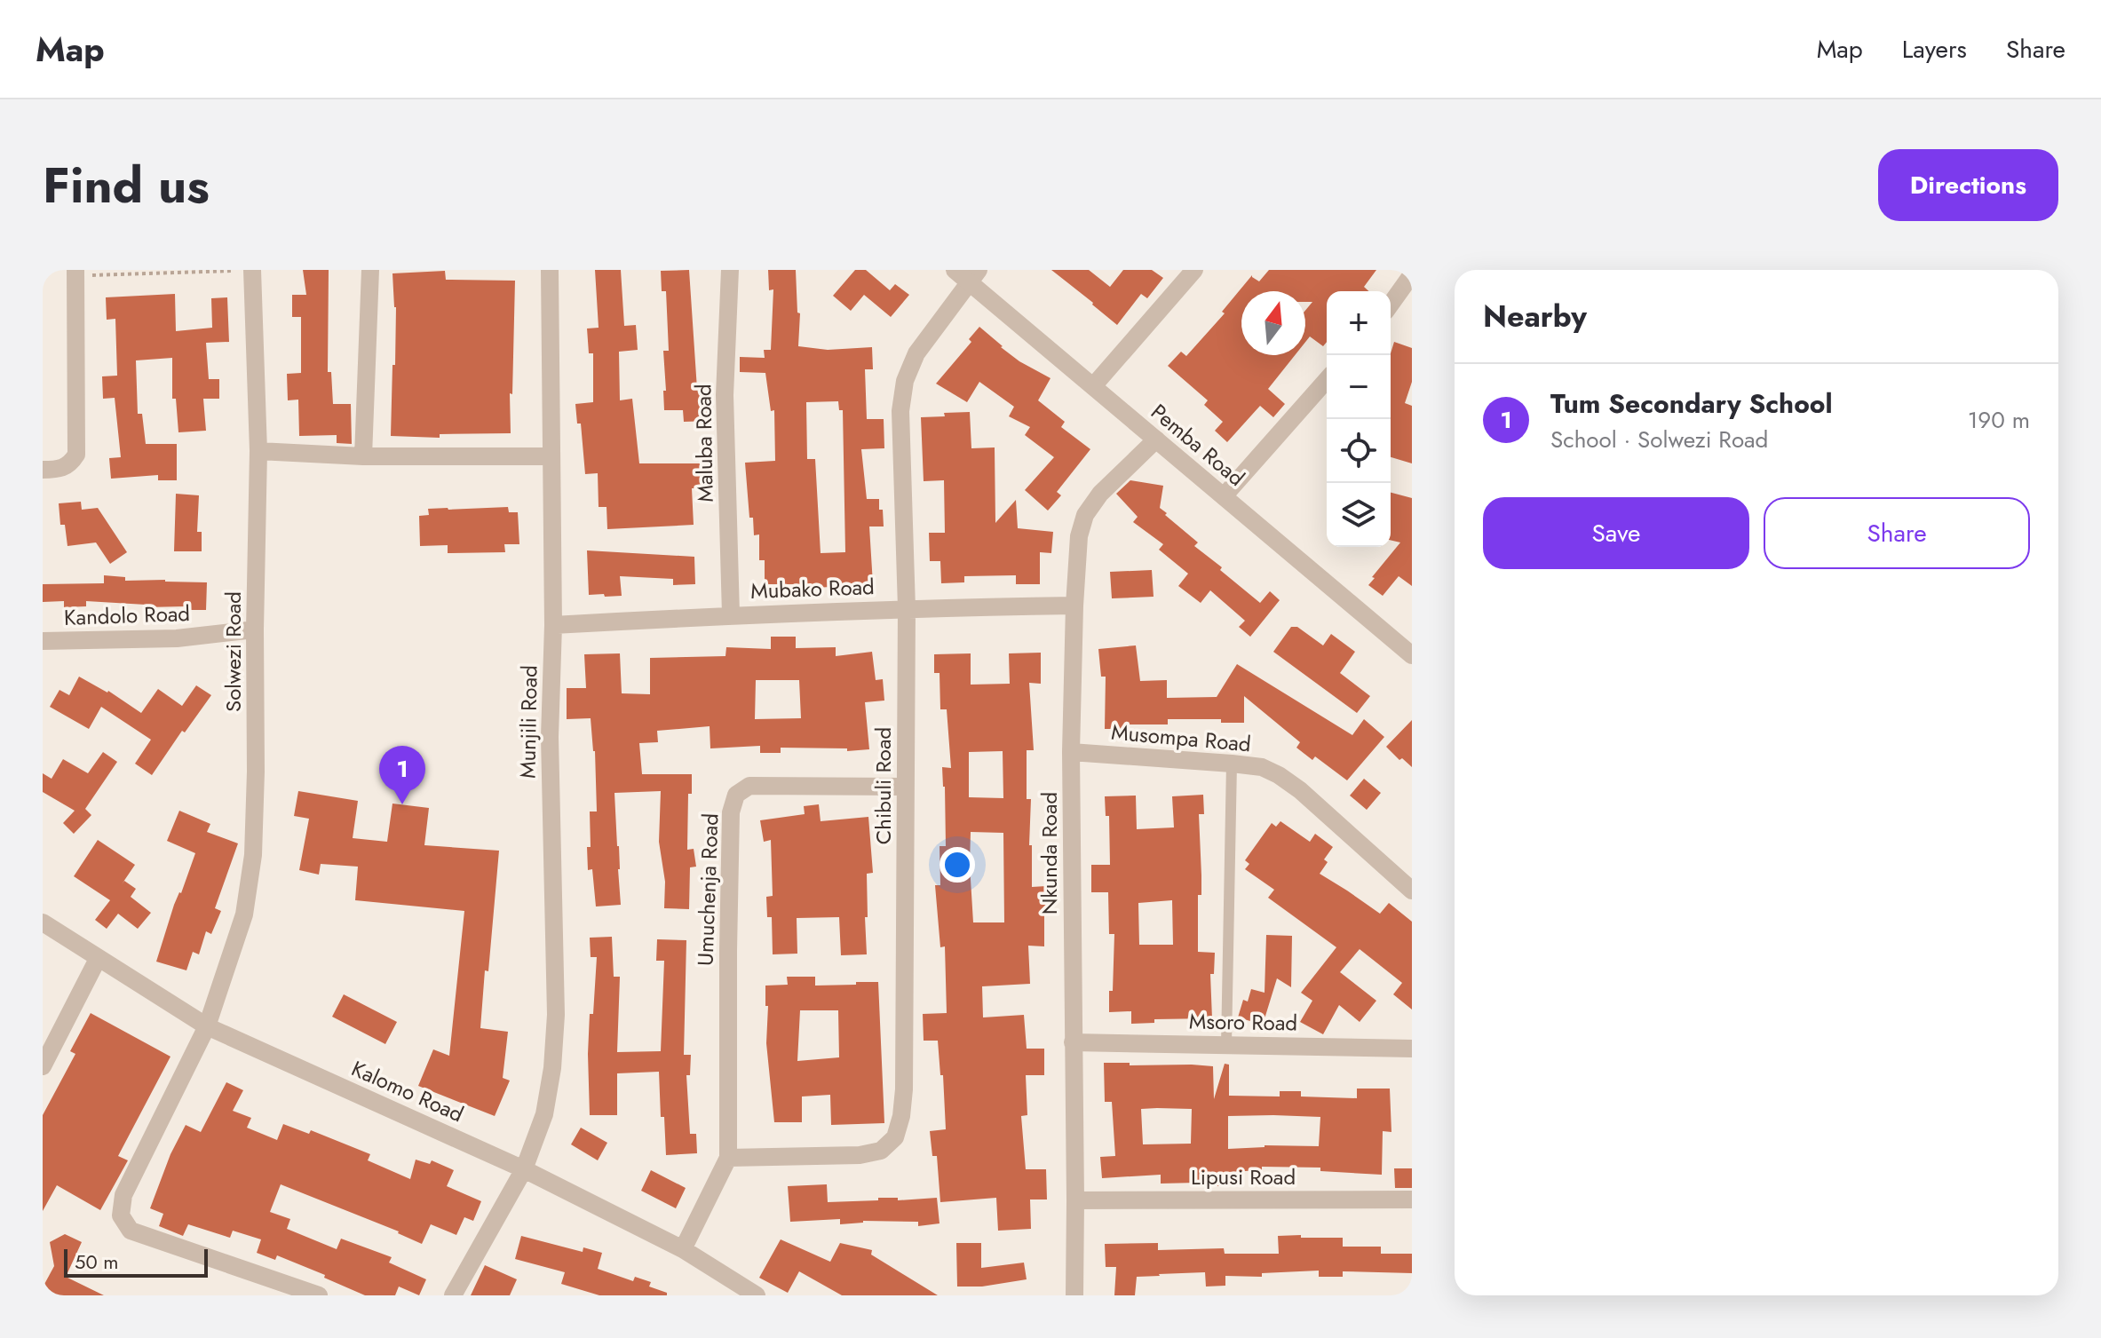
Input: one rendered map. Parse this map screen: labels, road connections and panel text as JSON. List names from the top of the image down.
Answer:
{
  "streets": {
    "street": [
      "Maluba Road",
      "Pemba Road",
      "Mubako Road",
      "Kandolo Road",
      "Solwezi Road",
      "Munjili Road",
      "Musompa Road",
      "Chibuli Road",
      "Nkunda Road",
      "Umuchenja Road",
      "Msoro Road",
      "Kalomo Road",
      "Lipusi Road"
    ]
  },
  "crossings": [
    ["Maluba Road", "Mubako Road"],
    ["Pemba Road", "Chibuli Road"],
    ["Pemba Road", "Nkunda Road"],
    ["Mubako Road", "Munjili Road"],
    ["Mubako Road", "Chibuli Road"],
    ["Mubako Road", "Nkunda Road"],
    ["Kandolo Road", "Solwezi Road"],
    ["Solwezi Road", "Kalomo Road"],
    ["Munjili Road", "Kalomo Road"],
    ["Musompa Road", "Nkunda Road"],
    ["Chibuli Road", "Umuchenja Road"],
    ["Nkunda Road", "Msoro Road"],
    ["Nkunda Road", "Lipusi Road"]
  ],
  "scale_bar": "50 m",
  "north": "top",
  "page": {
    "header": "Map",
    "nav": ["Map", "Layers", "Share"],
    "title": "Find us",
    "buttons": [
      "Directions",
      ["Save", "Share"]
    ],
    "heading": "Nearby",
    "map_buttons": ["+", "−"],
    "list": [
      {
        "mark": "1",
        "name": "Tum Secondary School",
        "note": "School · Solwezi Road",
        "value": "190 m"
      }
    ],
    "pins": "1",
    "scale": "50 m"
  }
}
